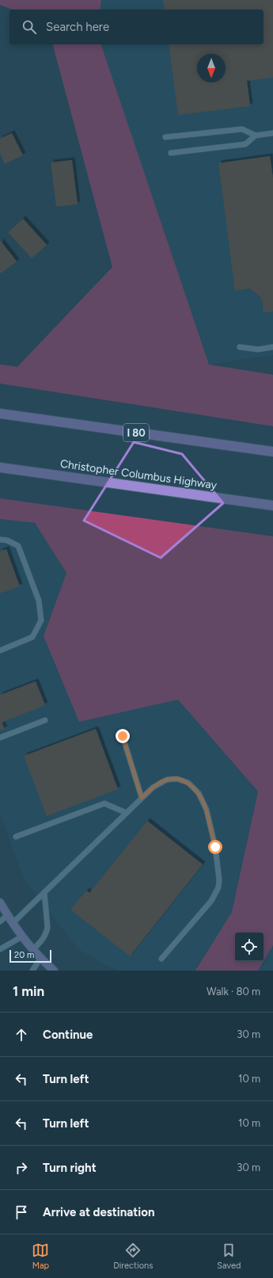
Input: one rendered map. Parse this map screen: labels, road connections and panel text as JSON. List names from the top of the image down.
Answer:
{
  "streets": {
    "highway": ["I 80", "Christopher Columbus Highway"]
  },
  "scale_bar": "20 m",
  "north": "bottom",
  "page": {
    "search": "Search here",
    "scale": "20 m",
    "heading": ["1 min", "Walk · 80 m"],
    "list": [
      ["Continue", "30 m"],
      ["Turn left", "10 m"],
      ["Turn left", "10 m"],
      ["Turn right", "30 m"],
      "Arrive at destination"
    ],
    "nav": ["Map", "Directions", "Saved"]
  }
}
